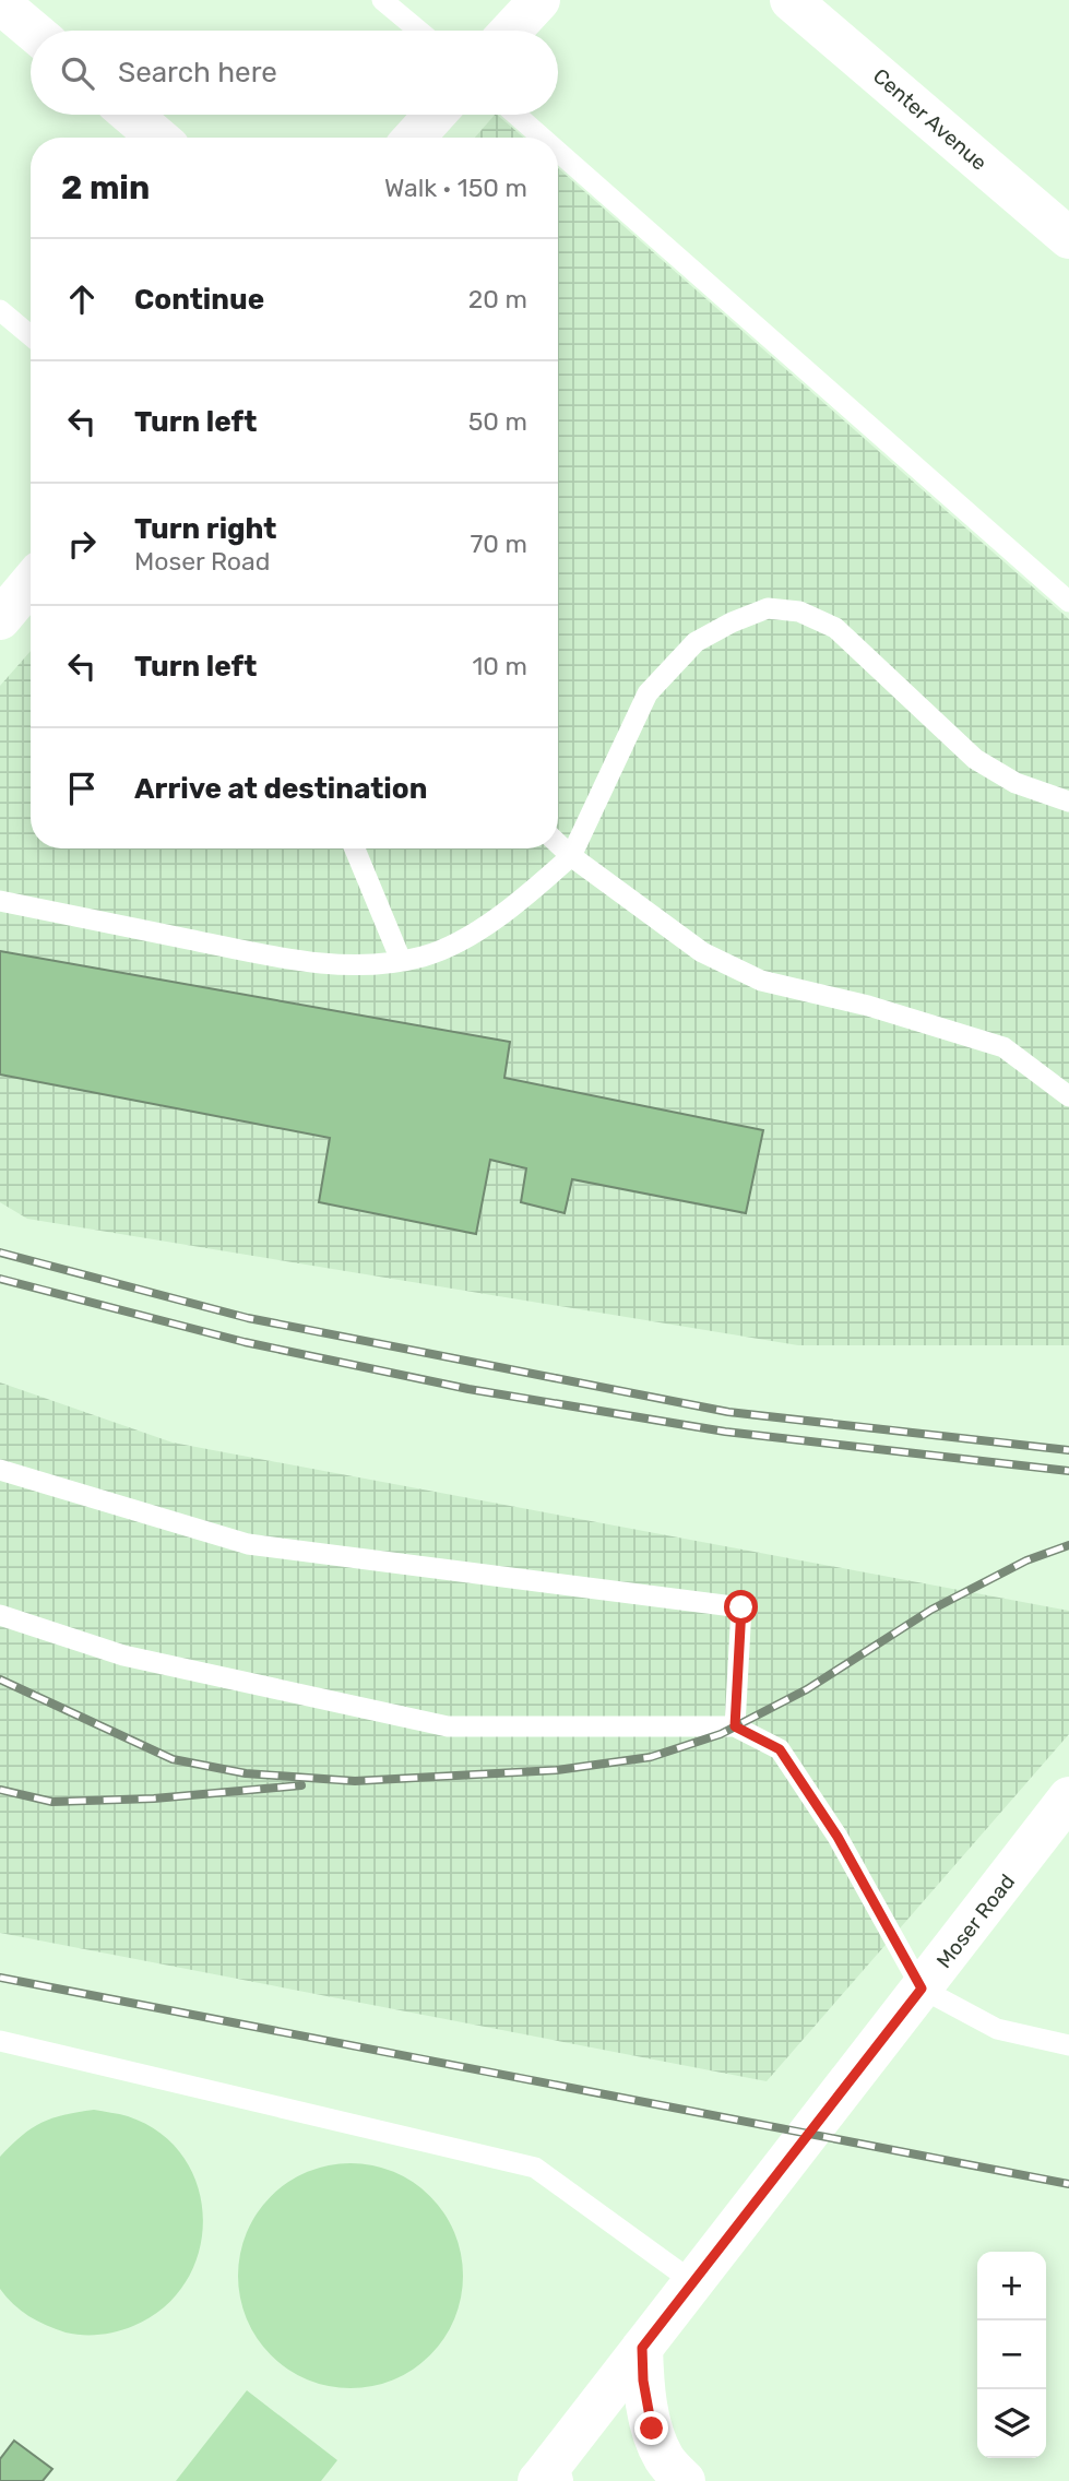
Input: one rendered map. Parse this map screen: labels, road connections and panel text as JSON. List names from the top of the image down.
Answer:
{
  "streets": {
    "street": ["Center Avenue", "Moser Road"]
  },
  "page": {
    "search": "Search here",
    "heading": ["2 min", "Walk · 150 m"],
    "list": [
      ["Continue", "20 m"],
      ["Turn left", "50 m"],
      ["Turn right", "Moser Road", "70 m"],
      ["Turn left", "10 m"],
      "Arrive at destination"
    ],
    "map_buttons": ["+", "−"]
  }
}
